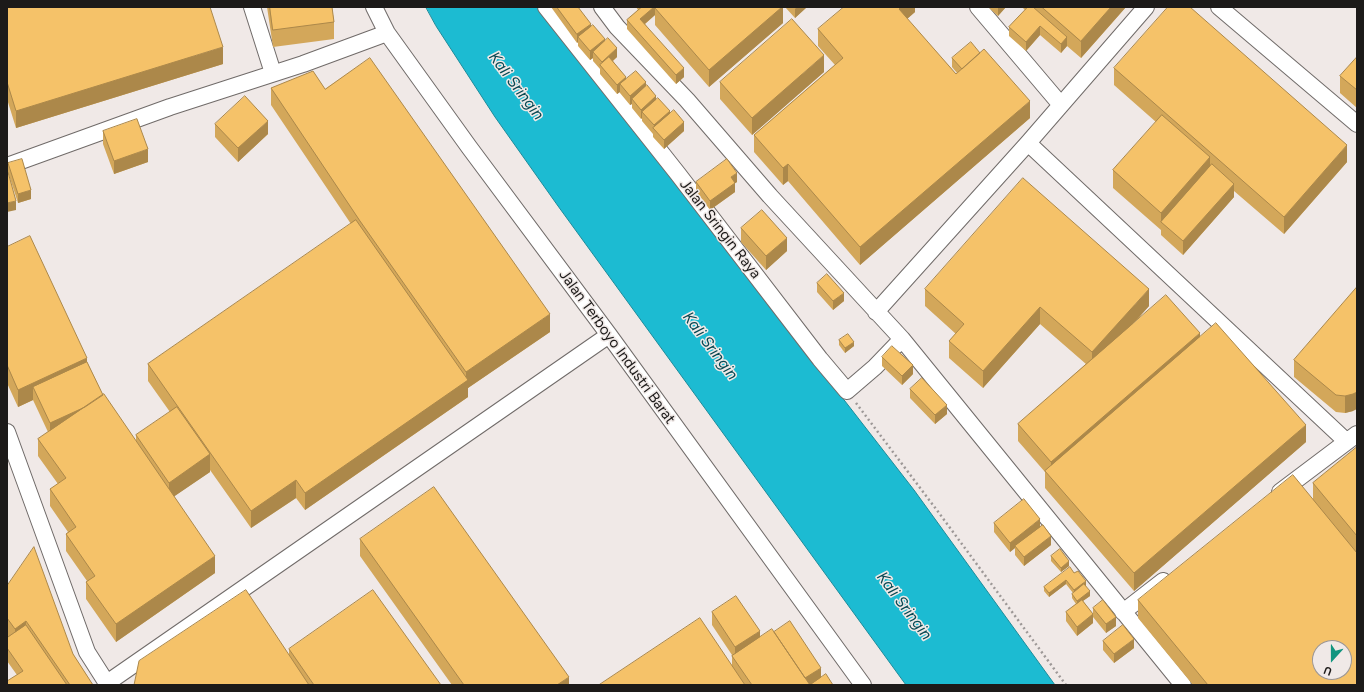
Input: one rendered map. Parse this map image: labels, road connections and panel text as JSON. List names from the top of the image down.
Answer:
{
  "streets": {
    "street": ["Jalan Sringin Raya", "Jalan Terboyo Industri Barat"]
  },
  "water": ["Kali Sringin"],
  "north": "bottom"
}
